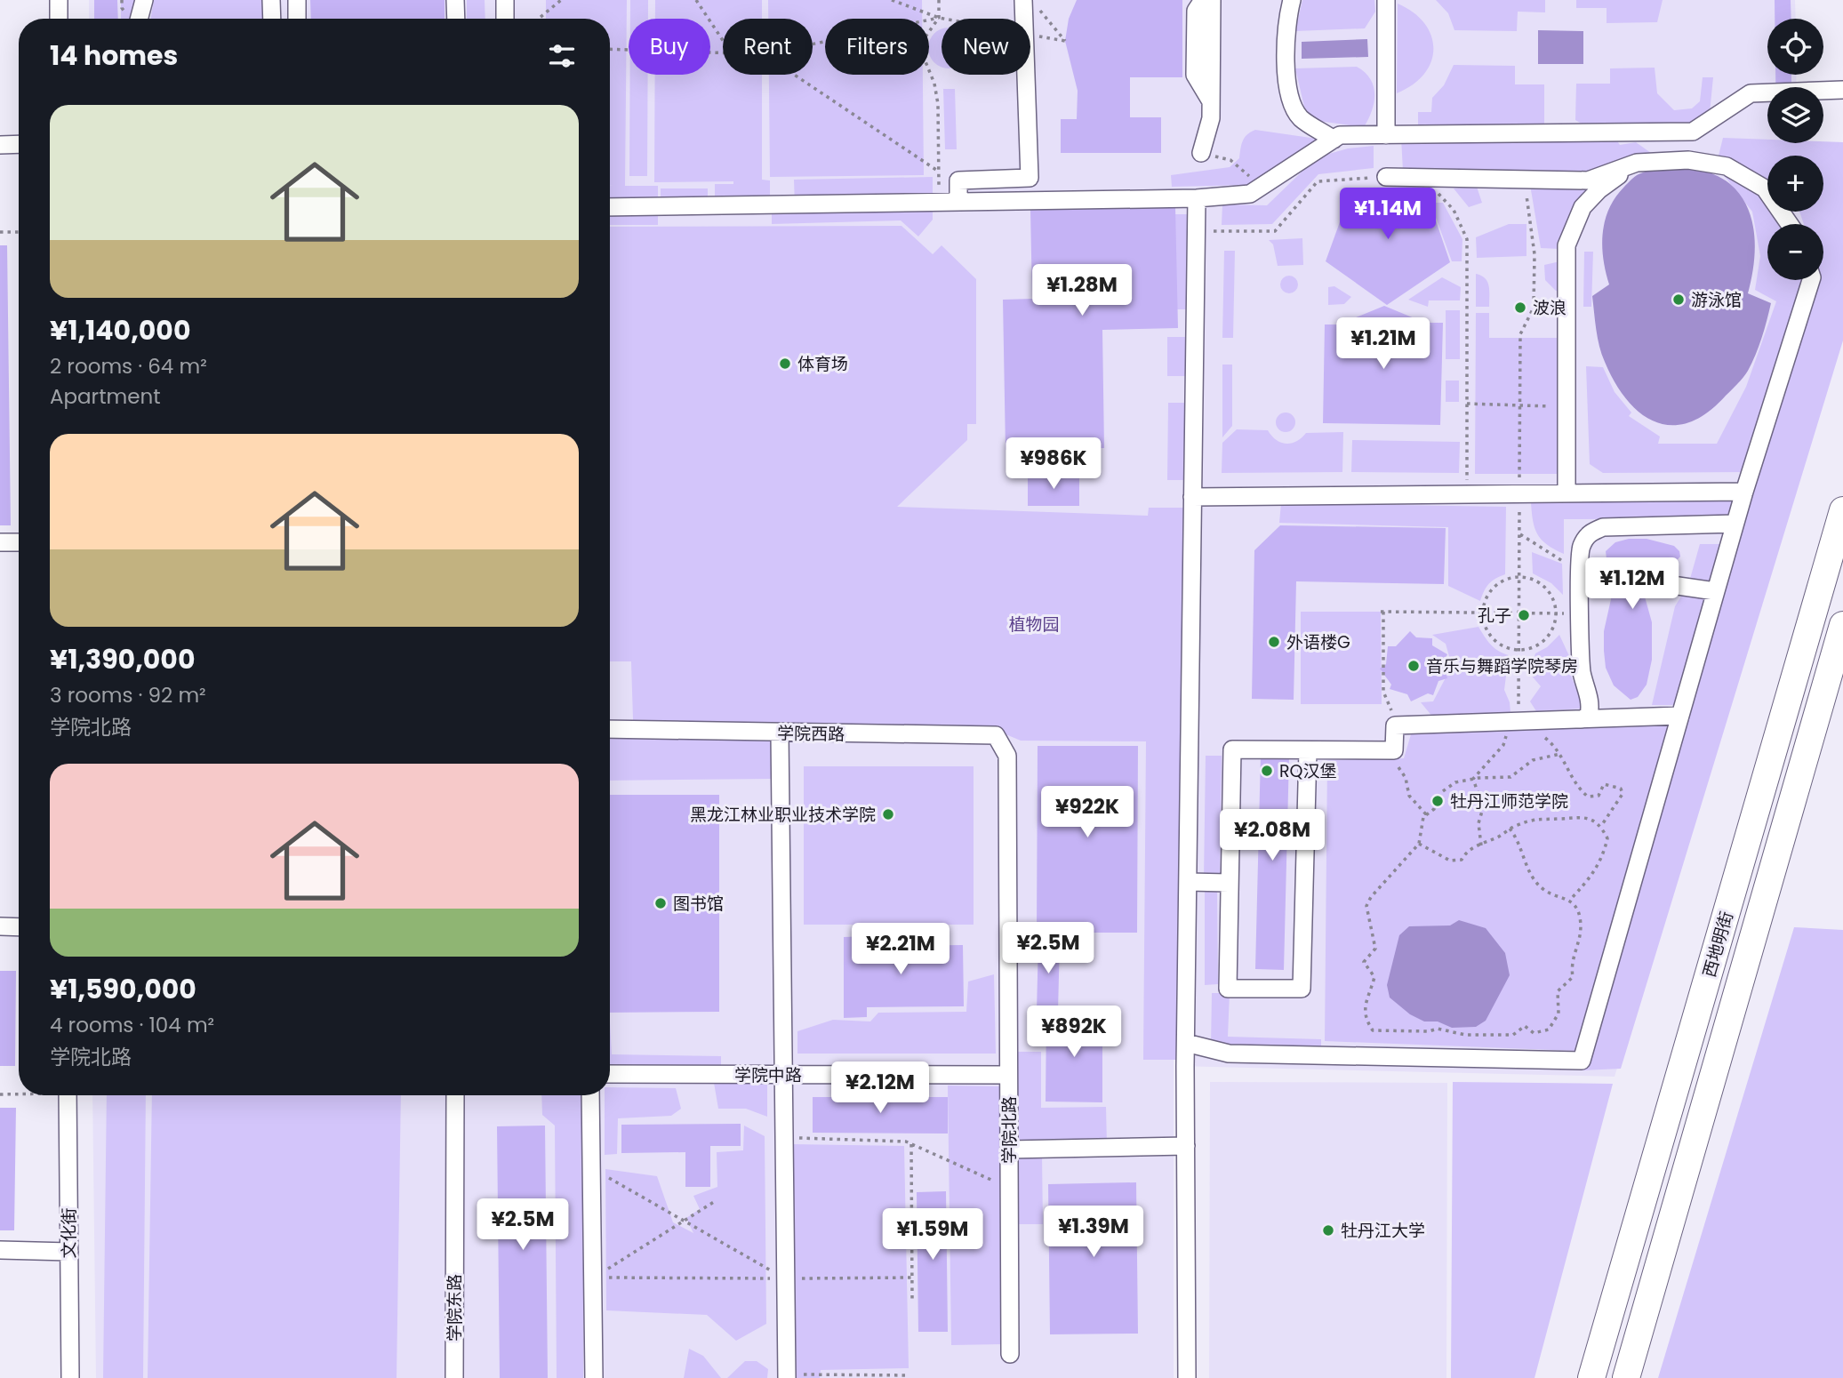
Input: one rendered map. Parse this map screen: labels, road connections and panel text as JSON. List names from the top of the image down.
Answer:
{
  "streets": {
    "highway": ["西地明街"],
    "street": [
      "学院西路",
      "学院中路",
      "学院北路",
      "文化街",
      "学院东路"
    ]
  },
  "crossings": [
    ["学院西路", "学院北路"],
    ["学院中路", "学院北路"]
  ],
  "parks": ["植物园"],
  "places": [
    "游泳馆",
    "波浪",
    "体育场",
    "孔子",
    "外语楼G",
    "音乐与舞蹈学院琴房",
    "RQ汉堡",
    "牡丹江师范学院",
    "黑龙江林业职业技术学院",
    "图书馆",
    "牡丹江大学"
  ],
  "page": {
    "map_buttons": ["+", "−"],
    "chip": [
      "Buy",
      "Rent",
      "Filters",
      "New"
    ],
    "heading": "14 homes",
    "list": [
      {
        "name": "¥1,140,000",
        "note": "2 rooms · 64 m² · Apartment"
      },
      {
        "name": "¥1,390,000",
        "note": "3 rooms · 92 m² · 学院北路"
      },
      {
        "name": "¥1,590,000",
        "note": "4 rooms · 104 m² · 学院北路"
      }
    ],
    "price": [
      "¥1.14M",
      "¥1.28M",
      "¥1.21M",
      "¥986K",
      "¥1.12M",
      "¥922K",
      "¥2.08M",
      "¥2.5M",
      "¥2.21M",
      "¥892K",
      "¥2.12M",
      "¥2.5M",
      "¥1.39M",
      "¥1.59M"
    ]
  }
}
